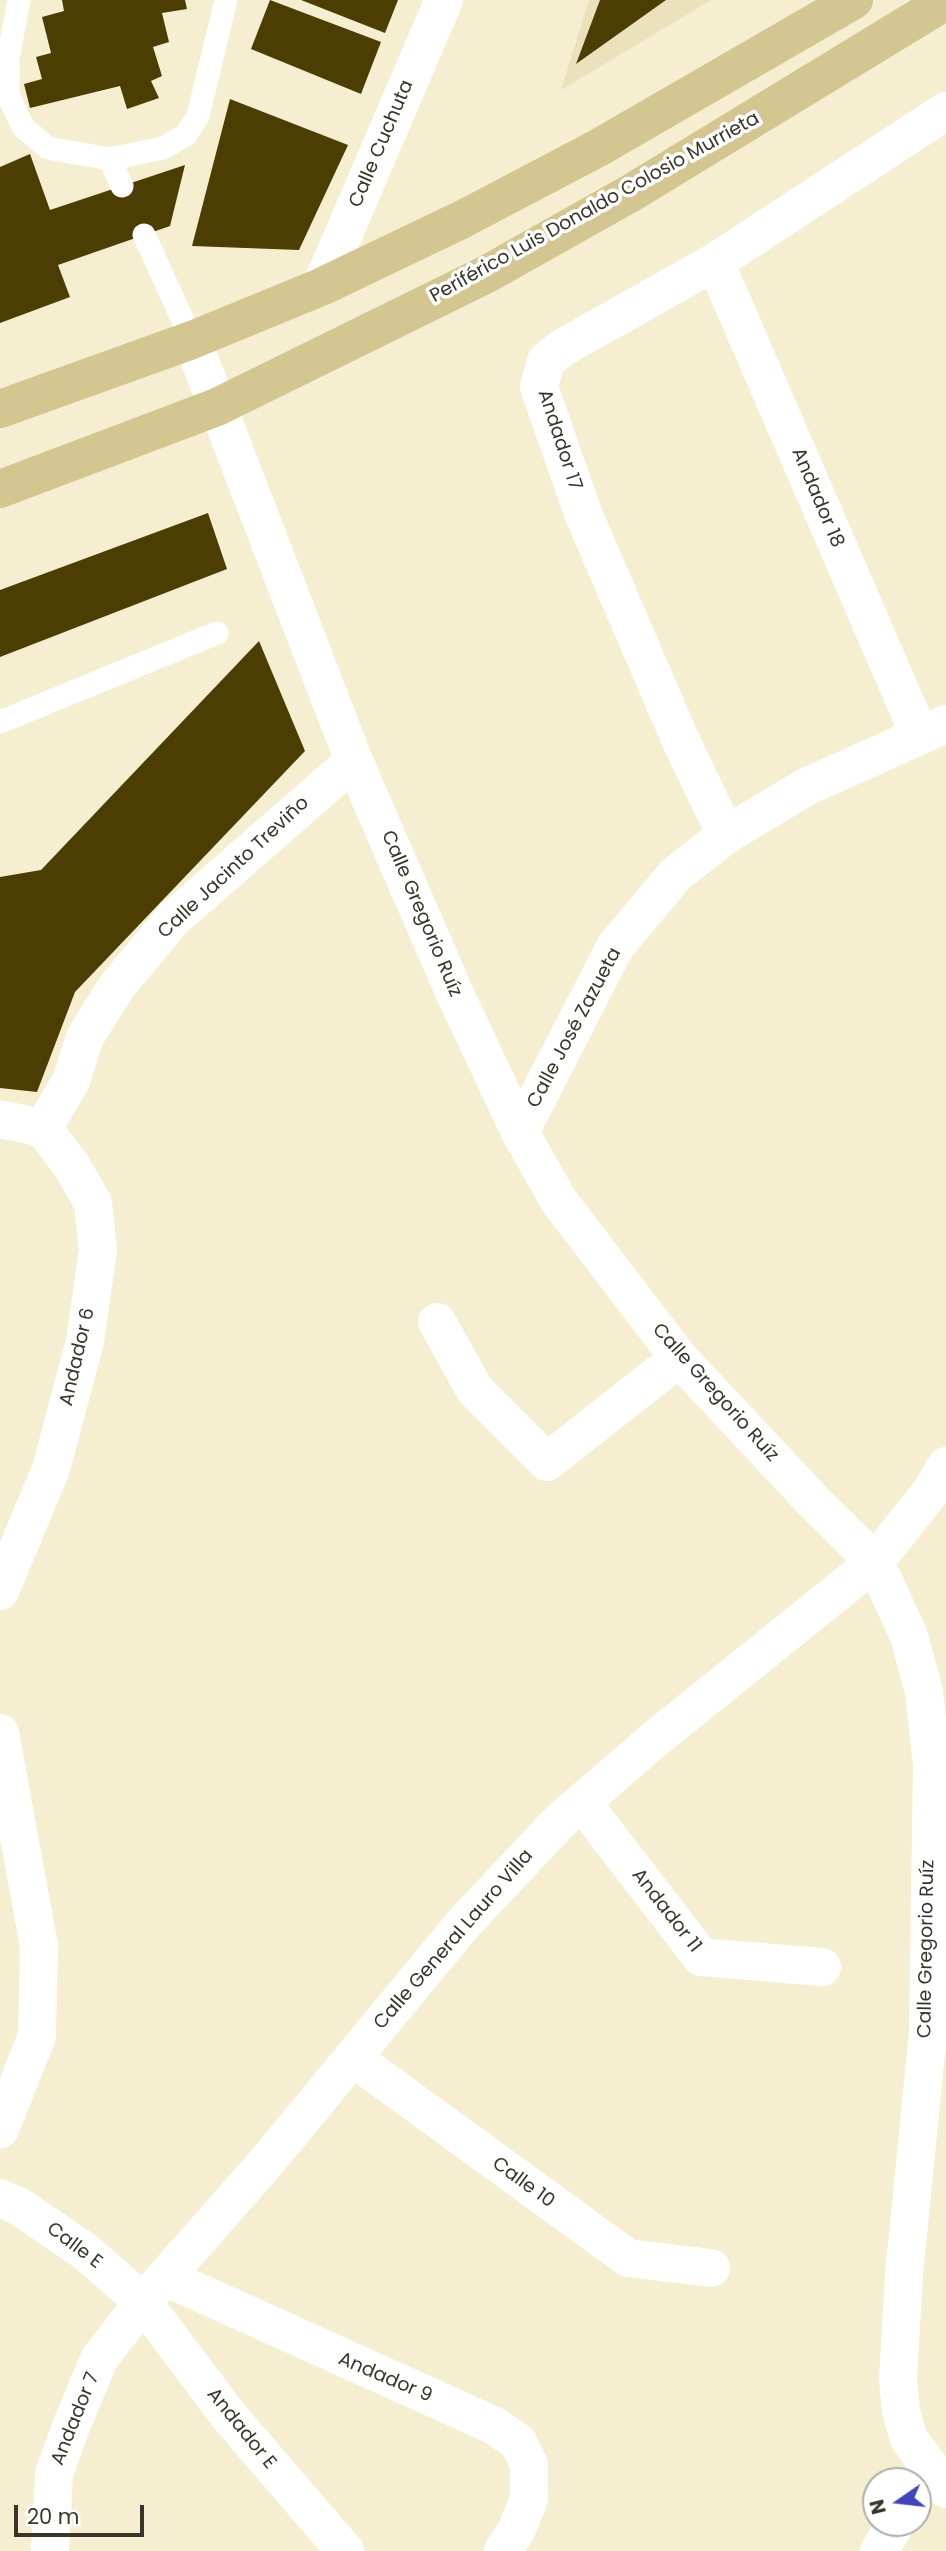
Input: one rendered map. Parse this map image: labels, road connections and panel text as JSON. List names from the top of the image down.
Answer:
{
  "streets": {
    "main road": ["Periférico Luis Donaldo Colosio Murrieta"],
    "street": [
      "Calle Cuchuta",
      "Andador 17",
      "Andador 18",
      "Calle Jacinto Treviño",
      "Calle Gregorio Ruíz",
      "Calle José Zazueta",
      "Andador 6",
      "Andador 11",
      "Calle General Lauro Villa",
      "Calle 10",
      "Calle E",
      "Andador 9",
      "Andador 7",
      "Andador E"
    ]
  },
  "crossings": [
    ["Periférico Luis Donaldo Colosio Murrieta", "Calle Gregorio Ruíz"],
    ["Andador 17", "Andador 18"],
    ["Andador 17", "Calle José Zazueta"],
    ["Andador 18", "Calle José Zazueta"],
    ["Calle Jacinto Treviño", "Calle Gregorio Ruíz"],
    ["Calle Jacinto Treviño", "Andador 6"],
    ["Calle Gregorio Ruíz", "Calle José Zazueta"],
    ["Calle Gregorio Ruíz", "Calle General Lauro Villa"],
    ["Andador 11", "Calle General Lauro Villa"],
    ["Calle General Lauro Villa", "Calle 10"],
    ["Calle General Lauro Villa", "Calle E"],
    ["Calle General Lauro Villa", "Andador 9"],
    ["Calle General Lauro Villa", "Andador 7"],
    ["Calle General Lauro Villa", "Andador E"],
    ["Calle E", "Andador 9"],
    ["Calle E", "Andador 7"],
    ["Calle E", "Andador E"],
    ["Andador 9", "Andador 7"],
    ["Andador 9", "Andador E"],
    ["Andador 7", "Andador E"]
  ],
  "scale_bar": "20 m",
  "north": "left"
}
